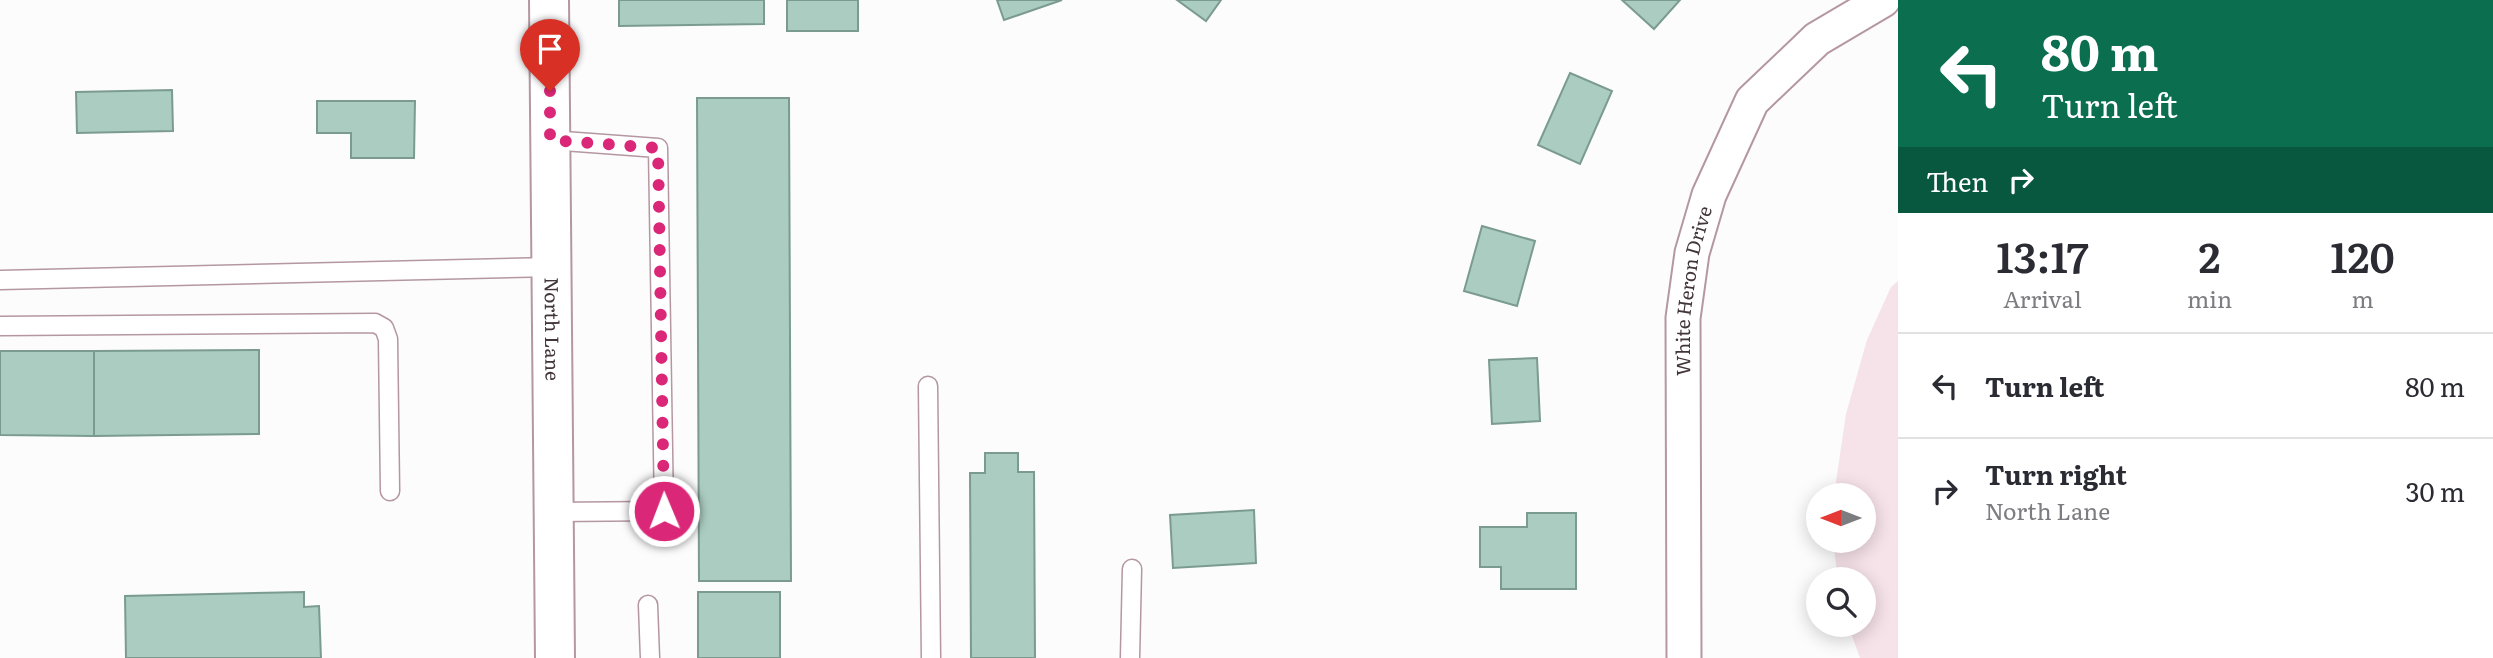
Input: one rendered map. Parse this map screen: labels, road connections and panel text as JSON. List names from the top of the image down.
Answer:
{
  "streets": {
    "street": ["White Heron Drive", "North Lane"]
  },
  "north": "left",
  "page": {
    "turn": ["80 m", "Turn left"],
    "then": "Then",
    "eta": [
      "13:17",
      "Arrival",
      "2",
      "min",
      "120",
      "m"
    ],
    "list": [
      {
        "name": "Turn left",
        "value": "80 m"
      },
      {
        "name": "Turn right",
        "note": "North Lane",
        "value": "30 m"
      }
    ]
  }
}
